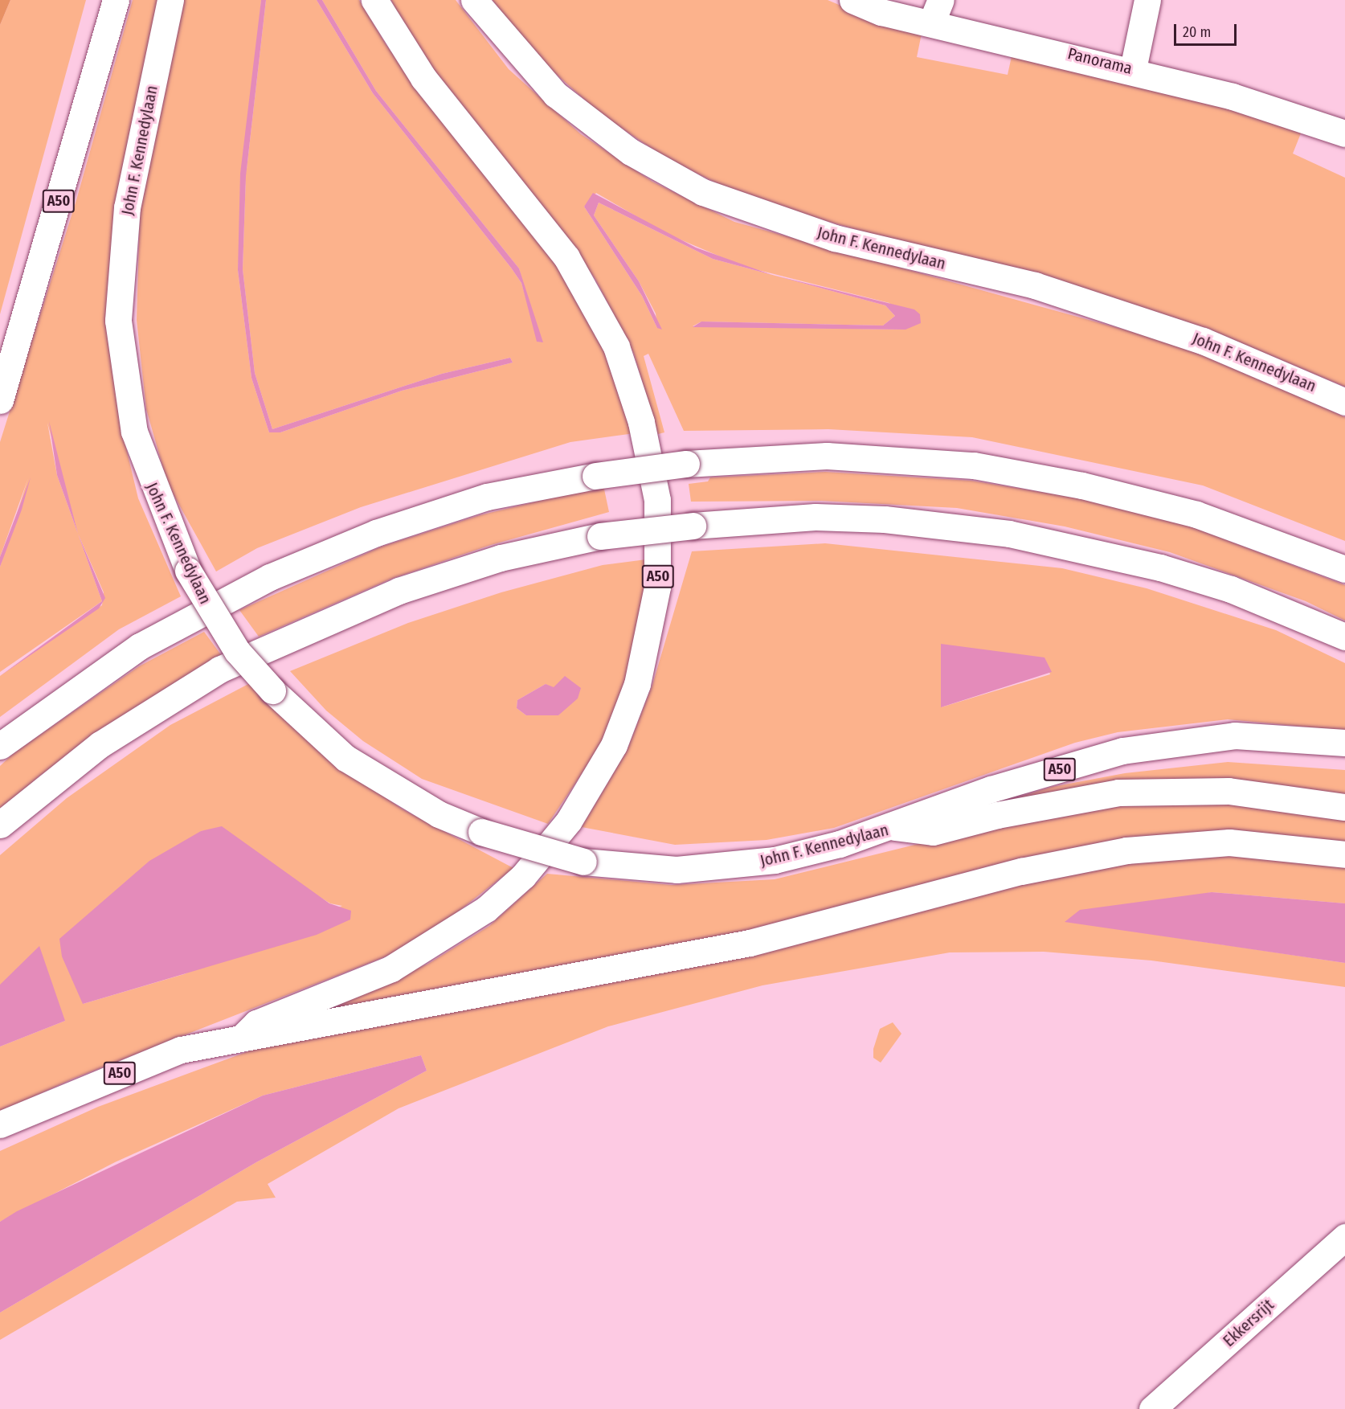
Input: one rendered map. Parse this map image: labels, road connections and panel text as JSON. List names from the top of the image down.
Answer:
{
  "streets": {
    "main road": [
      "Panorama",
      "John F. Kennedylaan",
      "A50",
      "Ekkersrijt"
    ]
  },
  "crossings": [
    ["John F. Kennedylaan", "A50"]
  ],
  "scale_bar": "20 m"
}
